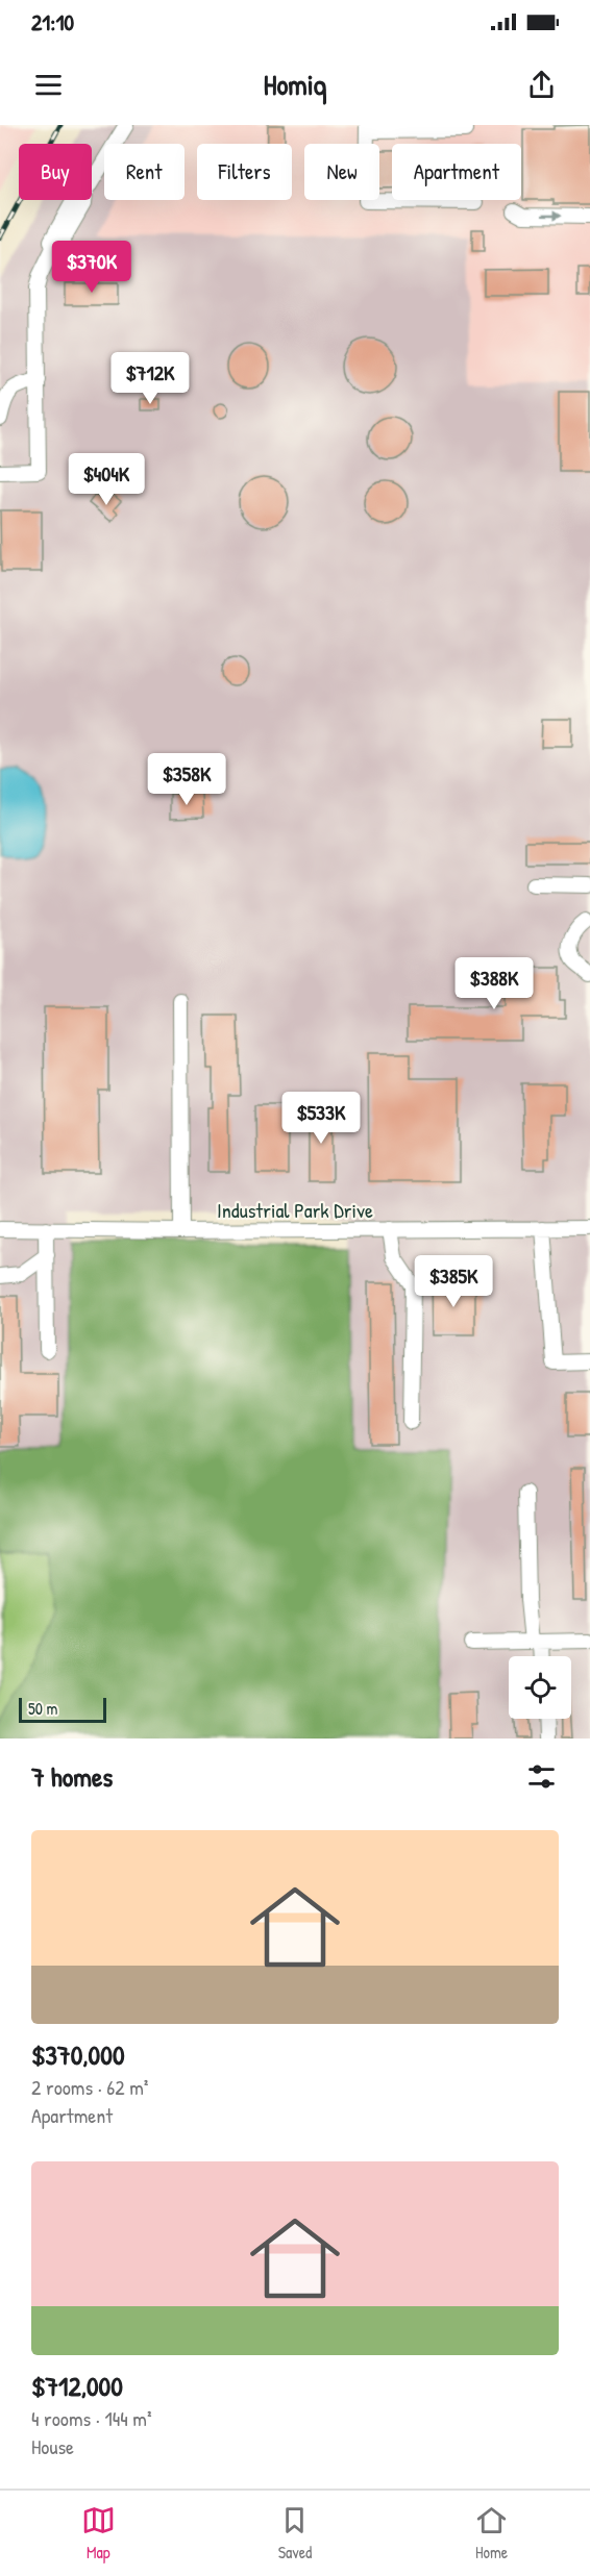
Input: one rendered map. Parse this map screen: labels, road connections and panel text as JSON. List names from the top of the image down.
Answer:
{
  "streets": {
    "street": ["Industrial Park Drive"]
  },
  "scale_bar": "50 m",
  "page": {
    "status": "21:10",
    "header": "Homiq",
    "chip": [
      "Buy",
      "Rent",
      "Filters",
      "New",
      "Apartment"
    ],
    "price": [
      "$370K",
      "$712K",
      "$404K",
      "$358K",
      "$388K",
      "$533K",
      "$385K"
    ],
    "scale": "50 m",
    "heading": "7 homes",
    "list": [
      {
        "name": "$370,000",
        "note": "2 rooms · 62 m² · Apartment"
      },
      {
        "name": "$712,000",
        "note": "4 rooms · 144 m² · House"
      }
    ],
    "tabs": ["Map", "Saved", "Home"]
  }
}
